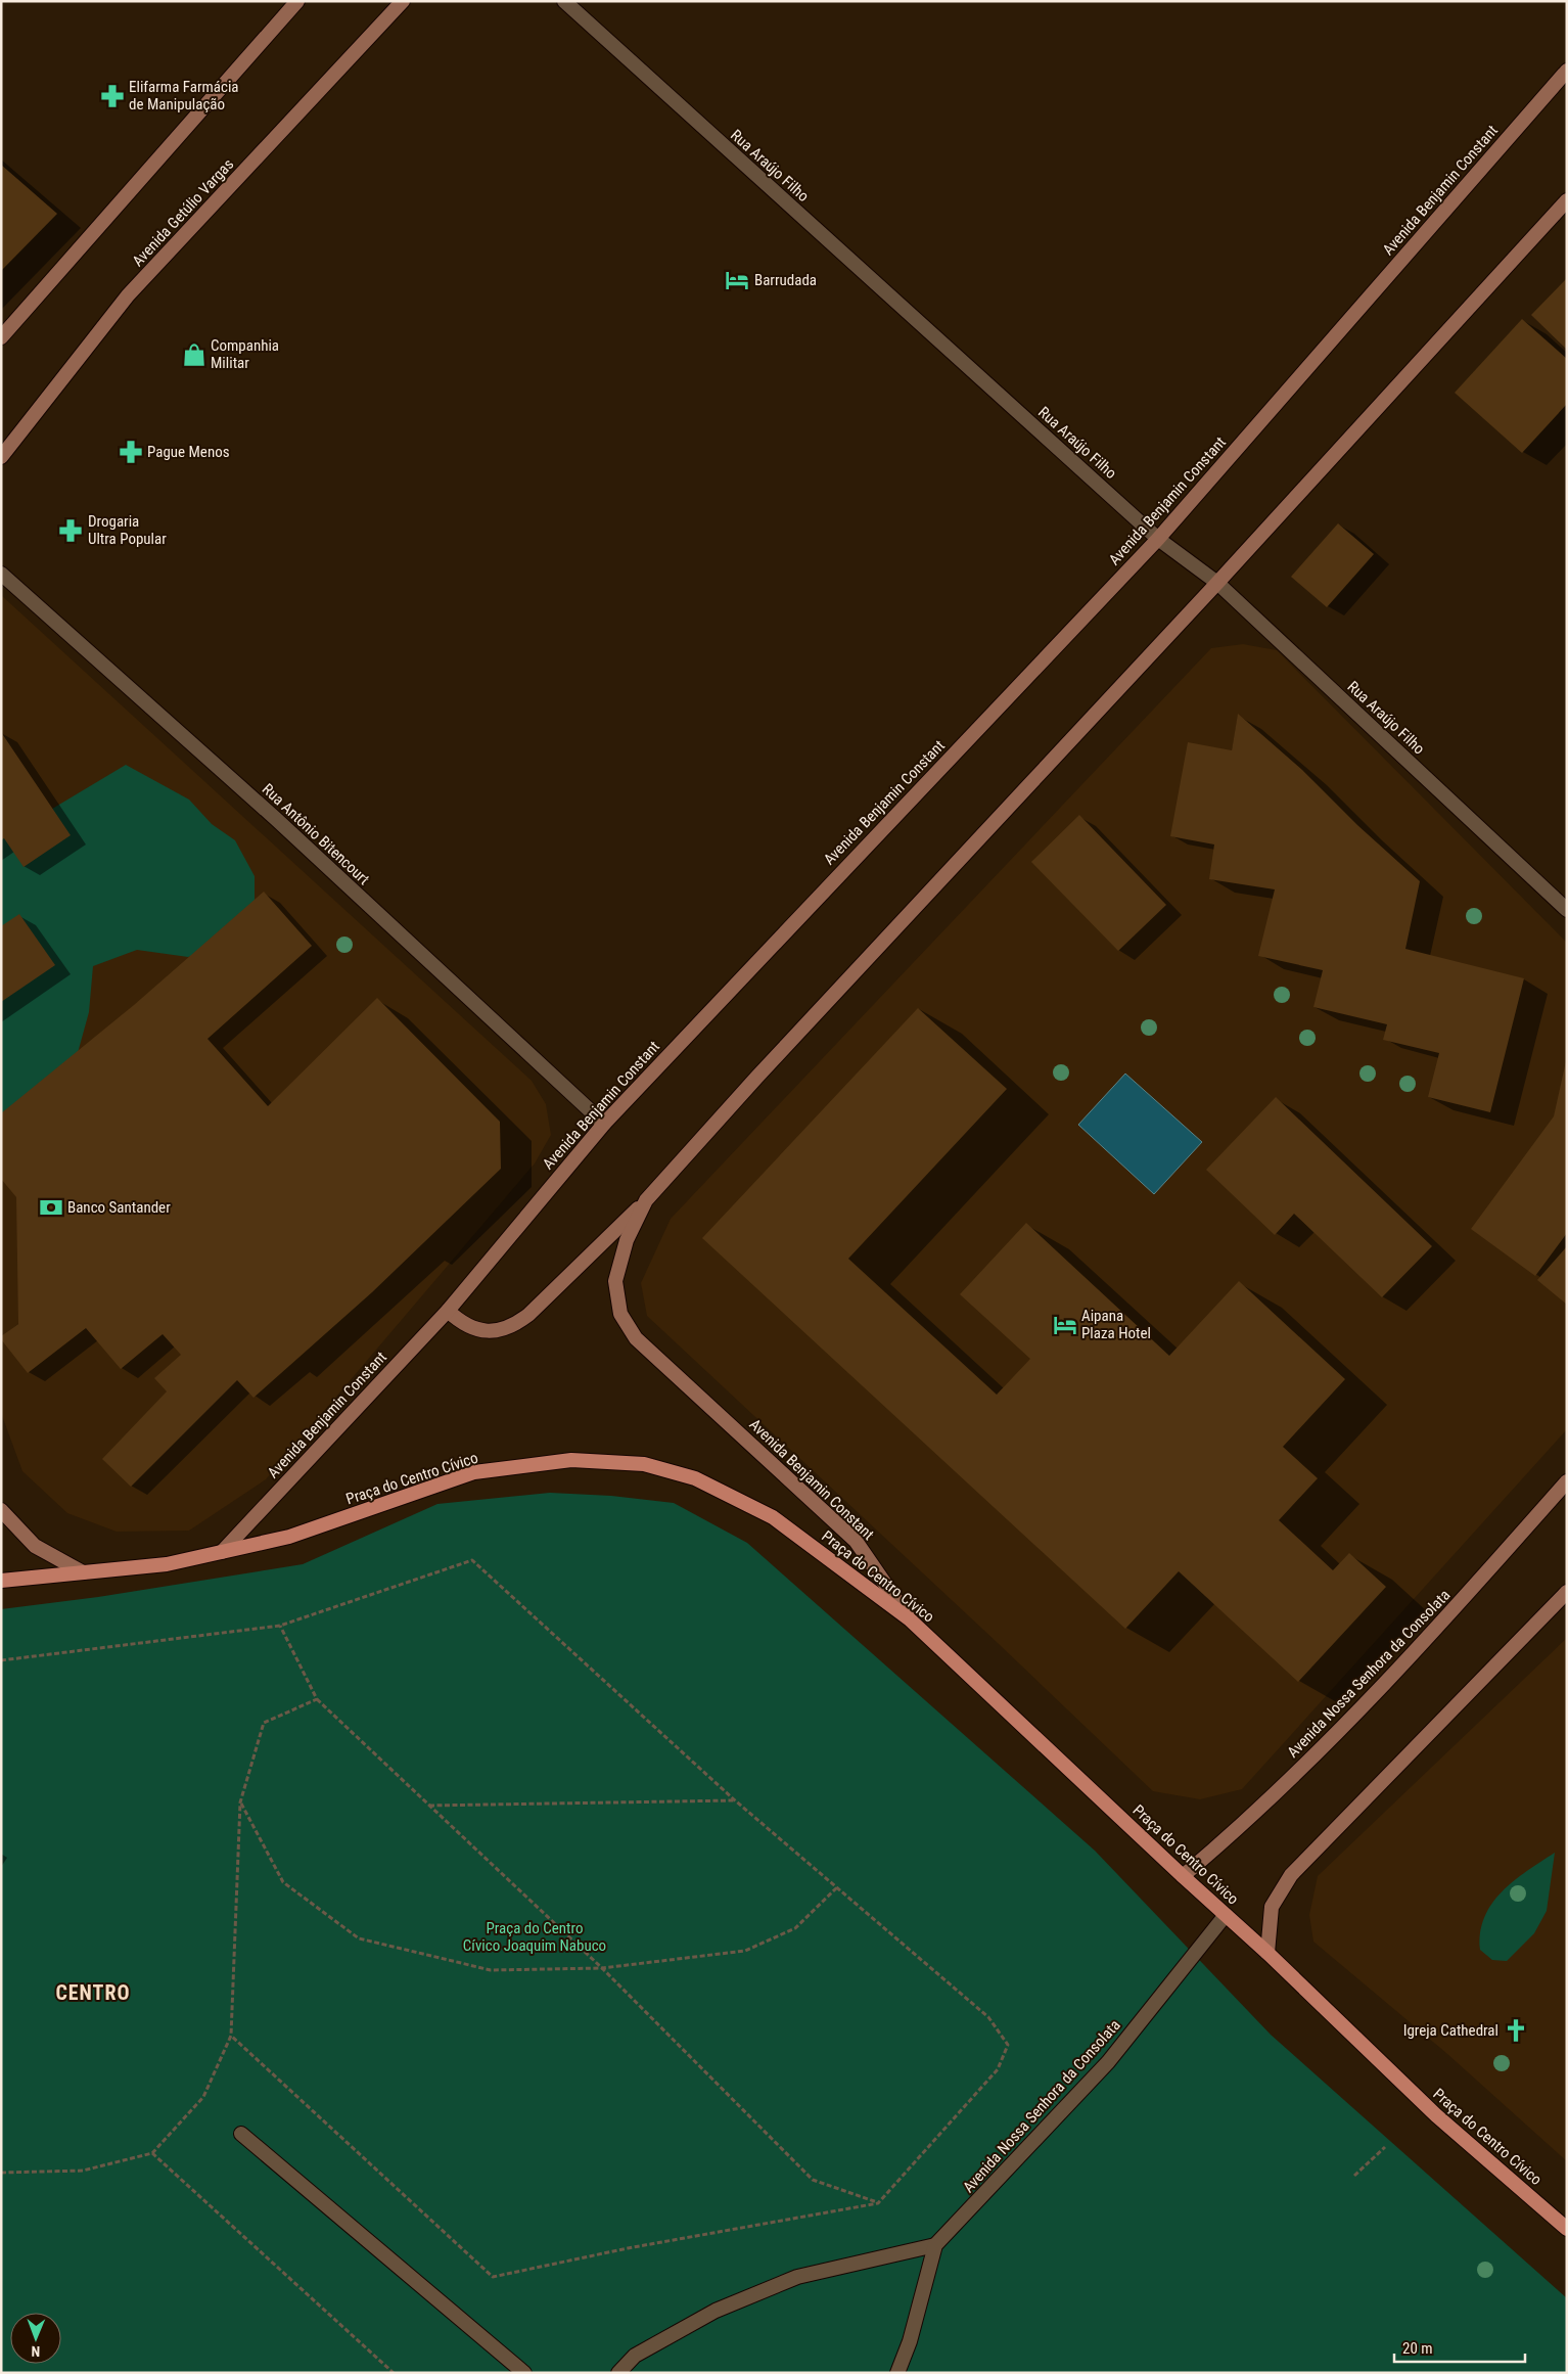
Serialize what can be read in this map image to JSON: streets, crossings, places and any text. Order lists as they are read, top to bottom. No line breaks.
{"streets":{"main road":["Avenida Benjamin Constant","Avenida Getúlio Vargas","Praça do Centro Cívico","Avenida Nossa Senhora da Consolata"],"street":["Rua Araújo Filho","Rua Antônio Bitencourt"]},"crossings":[["Rua Araújo Filho","Avenida Benjamin Constant"],["Avenida Benjamin Constant","Rua Antônio Bitencourt"],["Avenida Benjamin Constant","Praça do Centro Cívico"],["Praça do Centro Cívico","Avenida Nossa Senhora da Consolata"]],"districts":["CENTRO"],"parks":["Praça do Centro Cívico Joaquim Nabuco"],"places":{"pharmacy":["Elifarma Farmácia de Manipulação","Pague Menos","Drogaria Ultra Popular"],"hotel":["Barrudada","Aipana Plaza Hotel"],"shop":["Companhia Militar"],"bank":["Banco Santander"],"church":["Igreja Cathedral"]},"scale_bar":"20 m","north":"bottom"}
